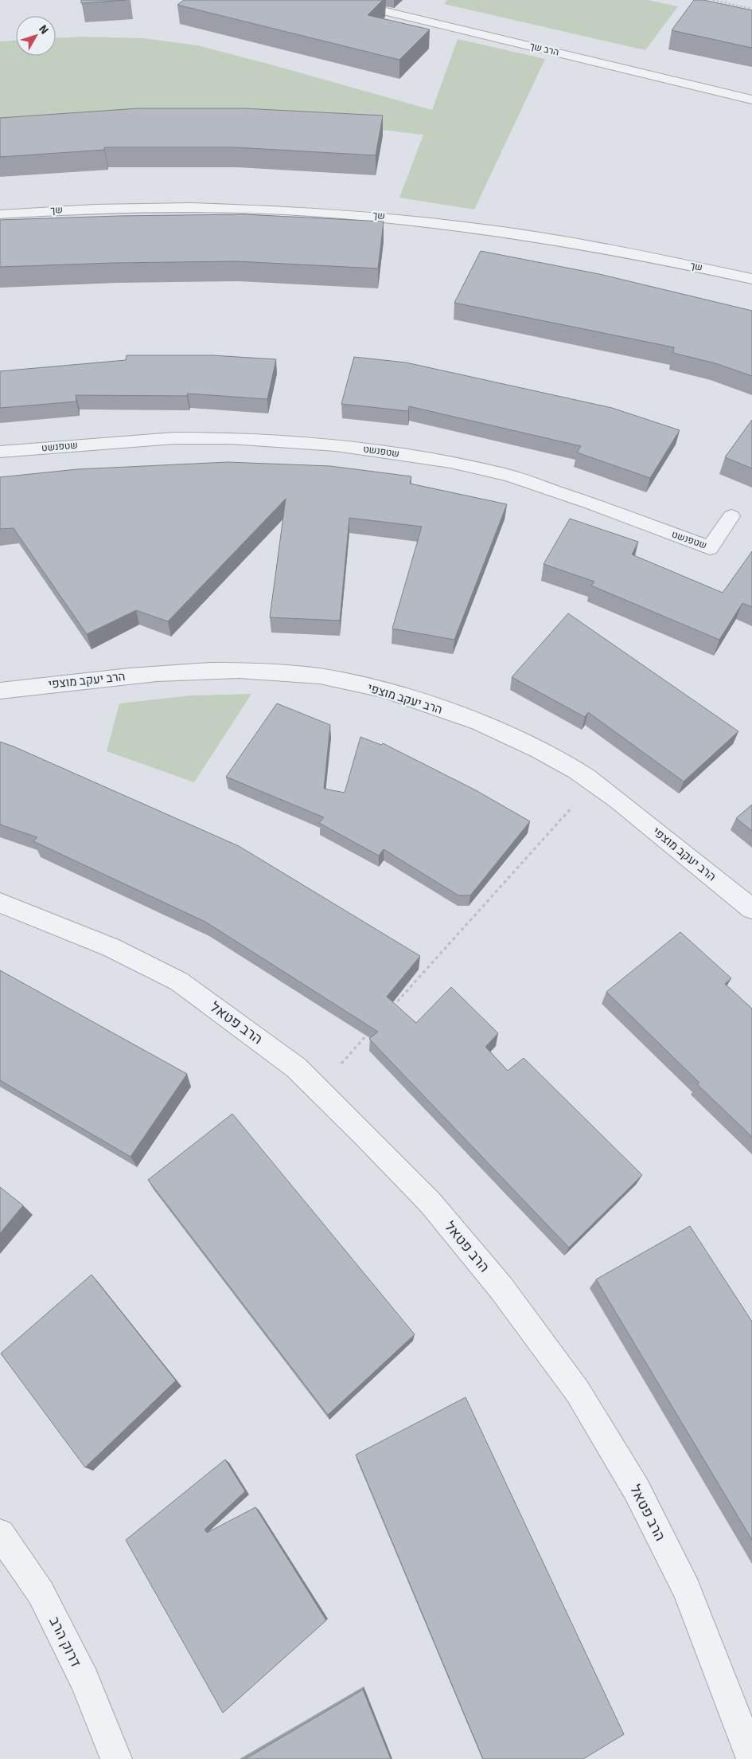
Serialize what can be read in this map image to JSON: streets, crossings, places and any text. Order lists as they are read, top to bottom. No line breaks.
{"streets":{"street":["הרב שך","שך","שטפנשט","הרב יעקב מוצפי","הרב פטאל","דרוק הרב"]},"north":"top right"}
